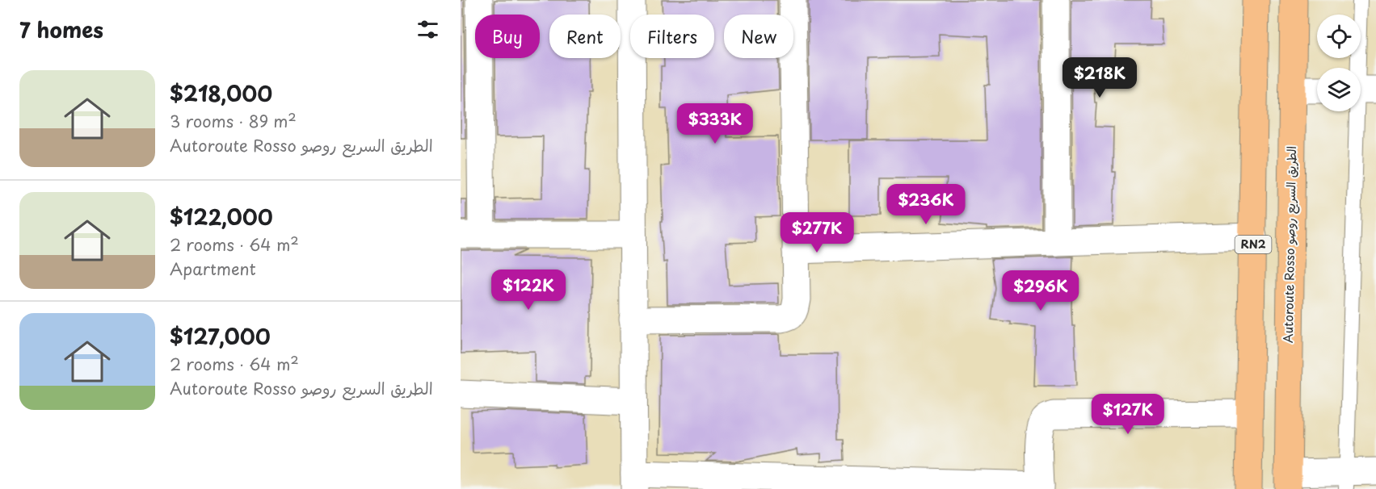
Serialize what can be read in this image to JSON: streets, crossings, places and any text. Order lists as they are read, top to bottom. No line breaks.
{"streets":{"highway":["RN2","Autoroute Rosso الطريق السريع روصو"]},"page":{"heading":"7 homes","chip":["Buy","Rent","Filters","New"],"price":["$218K","$333K","$236K","$277K","$122K","$296K","$127K"],"list":[{"name":"$218,000","note":"3 rooms · 89 m² · Autoroute Rosso الطريق السريع روصو"},{"name":"$122,000","note":"2 rooms · 64 m² · Apartment"},{"name":"$127,000","note":"2 rooms · 64 m² · Autoroute Rosso الطريق السريع روصو"}]}}
